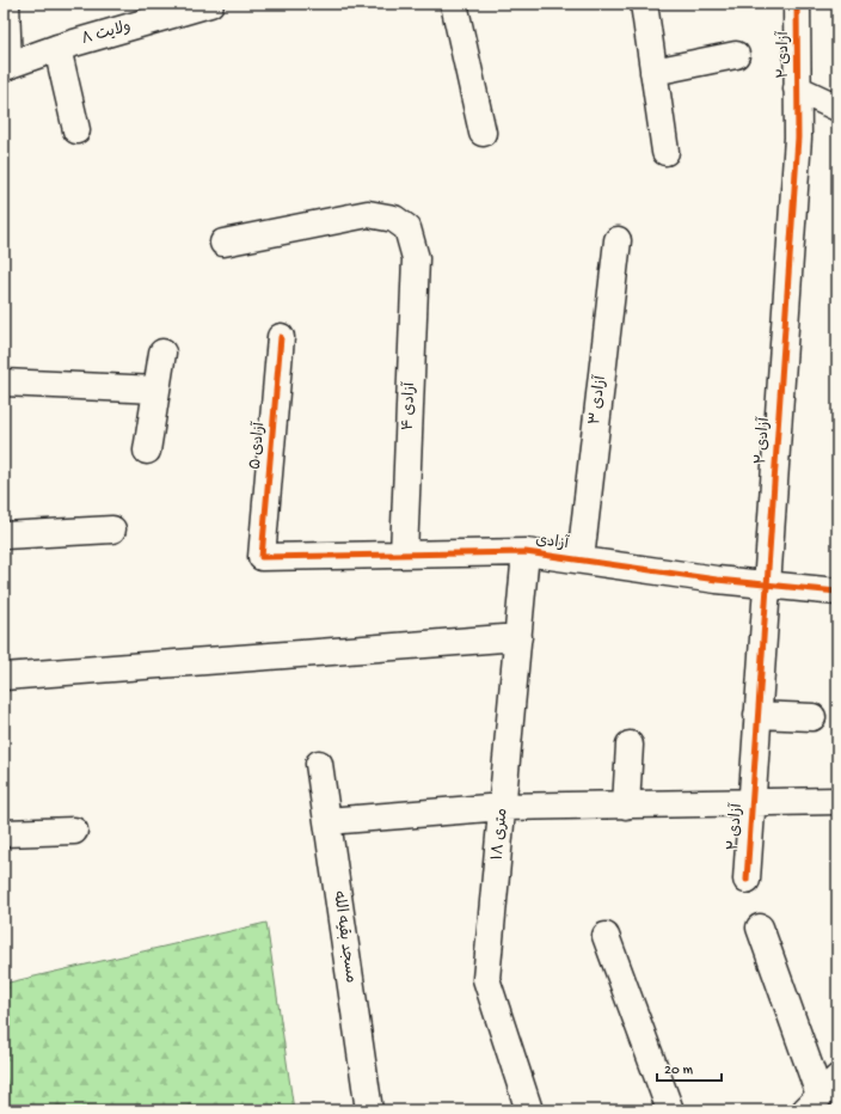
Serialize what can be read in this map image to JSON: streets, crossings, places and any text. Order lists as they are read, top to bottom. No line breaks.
{"streets":{"street":["ولایت ۸","آزادی ۲","آزادی ۳","آزادی ۴","آزادی ۵","آزادی","۱۸ متری","مسجد بقیه الله"]},"crossings":[["آزادی ۲","آزادی"],["آزادی ۳","آزادی"],["آزادی ۴","آزادی"],["آزادی ۵","آزادی"],["آزادی","۱۸ متری"]],"scale_bar":"20 m"}
